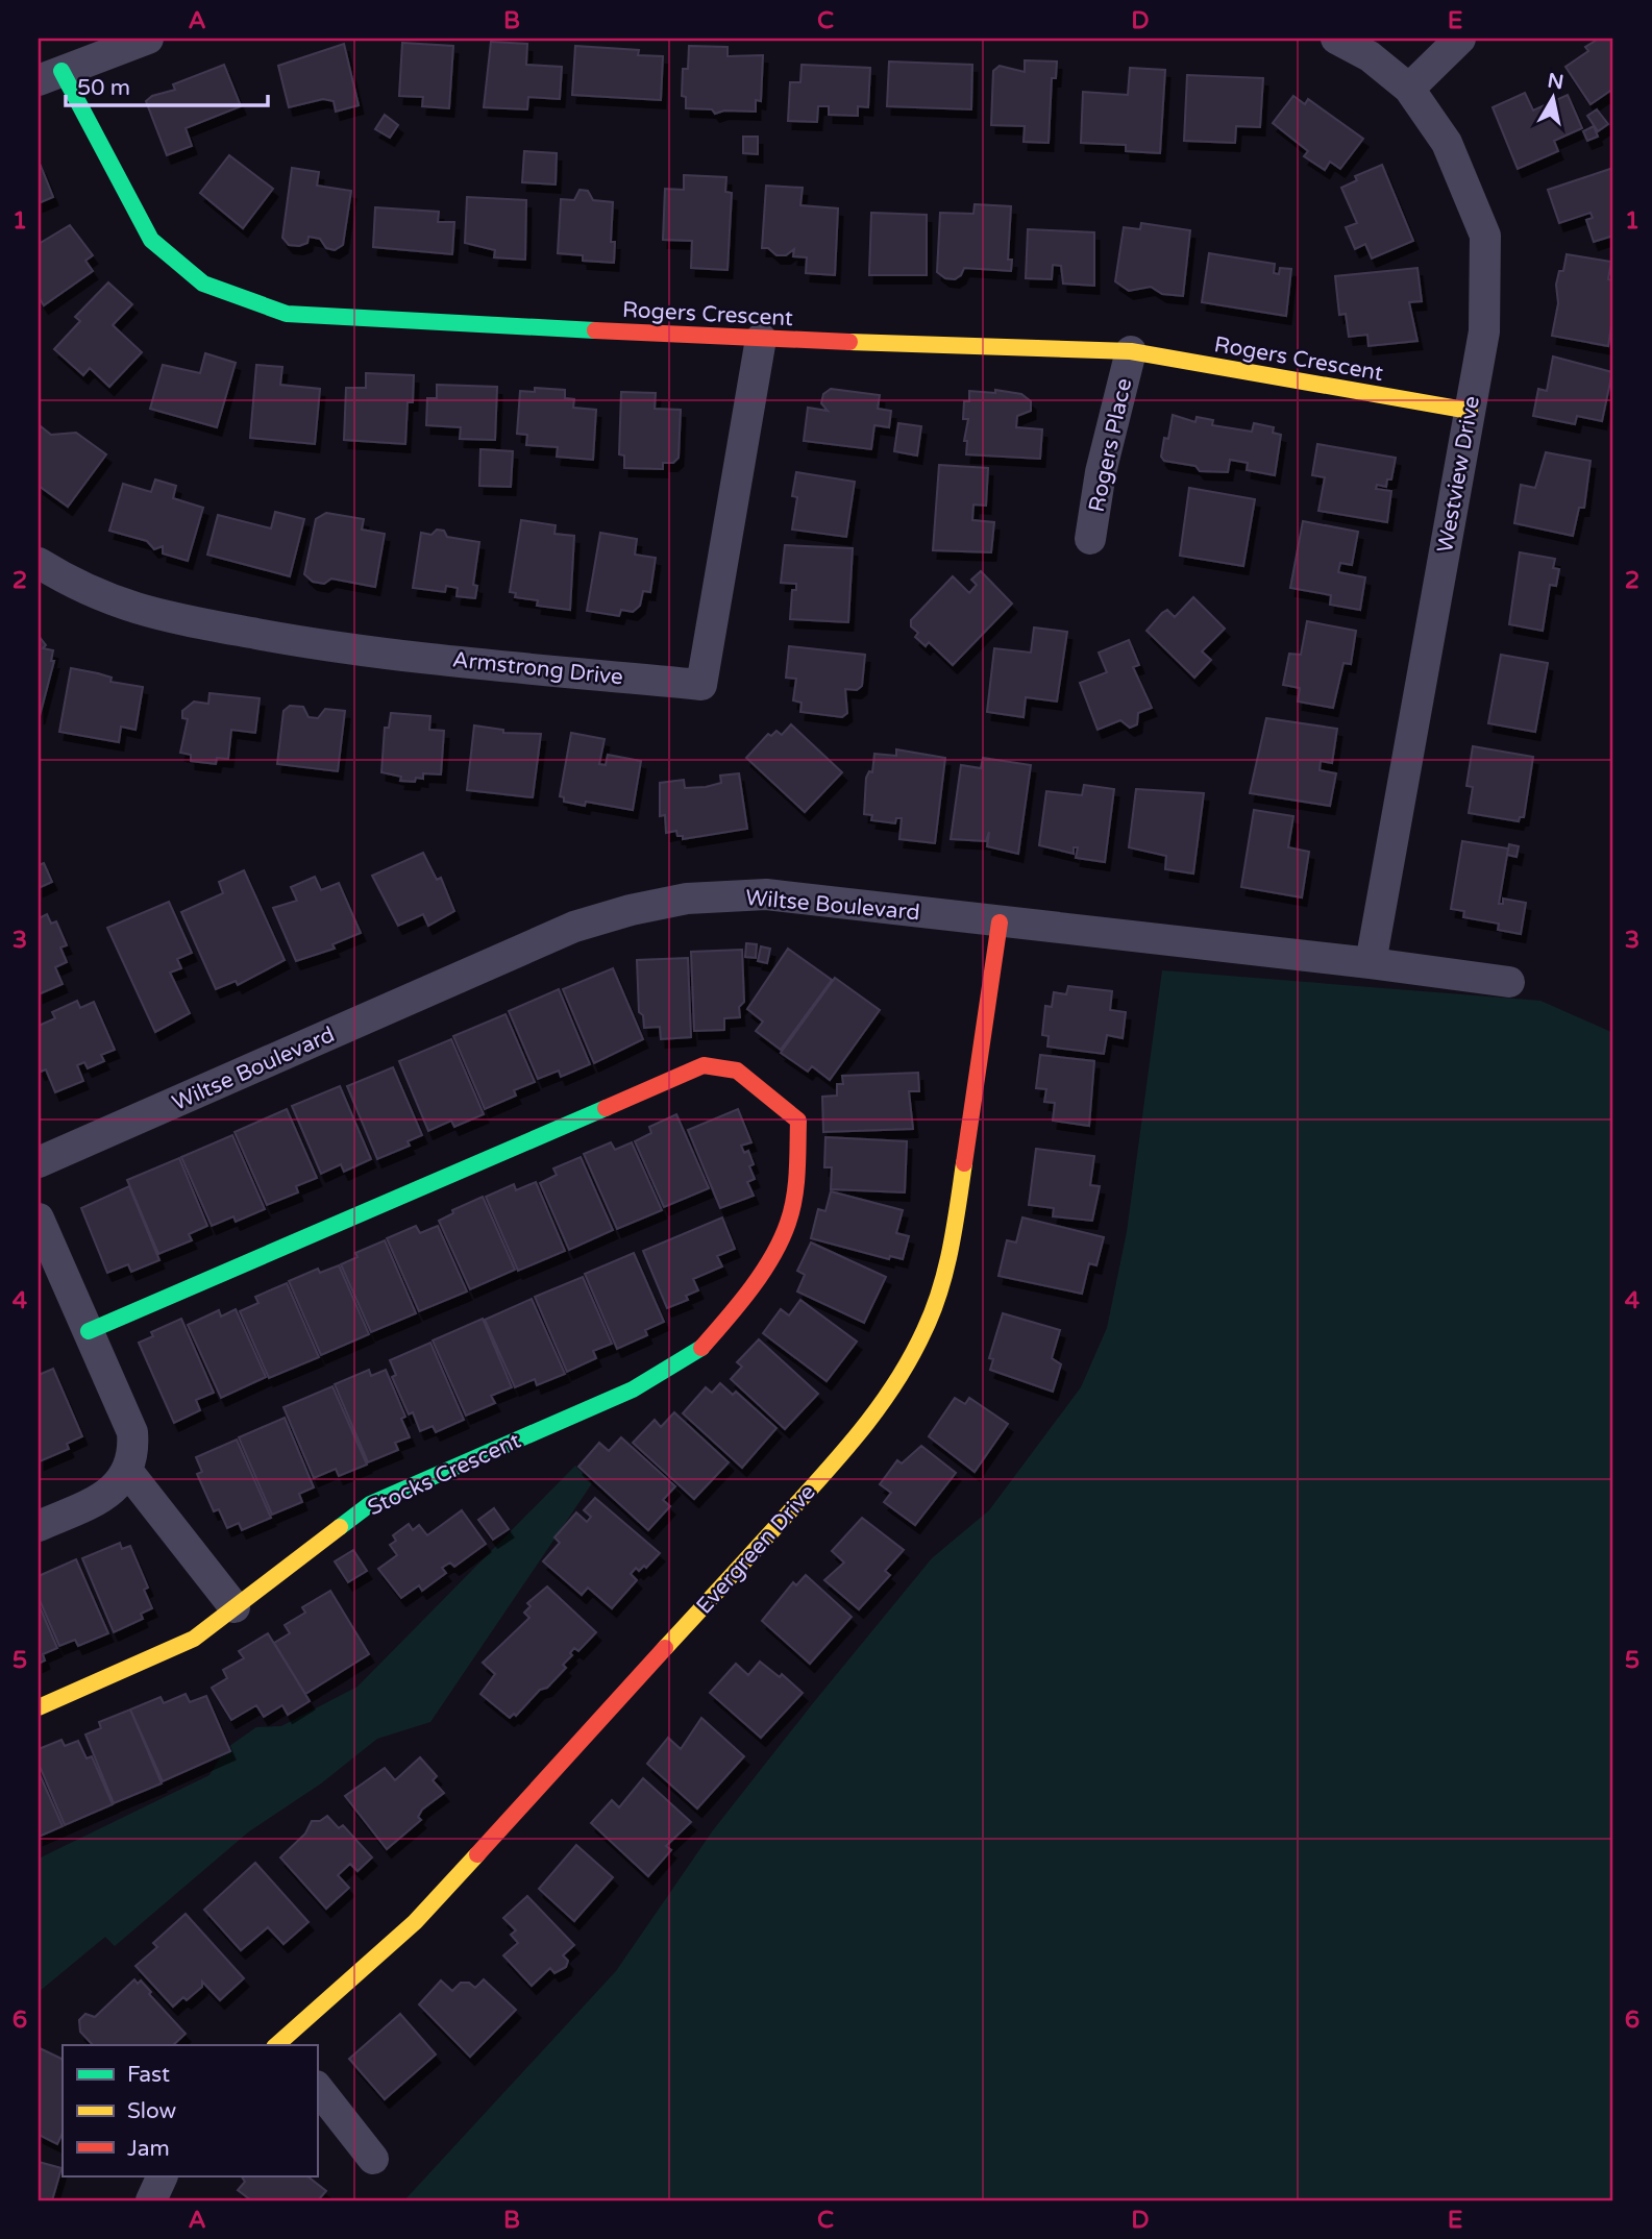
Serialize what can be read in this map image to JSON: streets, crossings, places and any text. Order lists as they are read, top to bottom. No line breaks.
{"streets":{"street":["Rogers Crescent","Rogers Place","Westview Drive","Armstrong Drive","Wiltse Boulevard","Stocks Crescent","Evergreen Drive"]},"crossings":[["Rogers Crescent","Rogers Place"],["Rogers Crescent","Westview Drive"],["Rogers Crescent","Armstrong Drive"],["Westview Drive","Wiltse Boulevard"],["Wiltse Boulevard","Evergreen Drive"]],"legend":["Fast","Slow","Jam"],"scale_bar":"50 m","north":"top","grid":{"columns":["A","B","C","D","E"],"rows":["1","2","3","4","5","6"]}}
